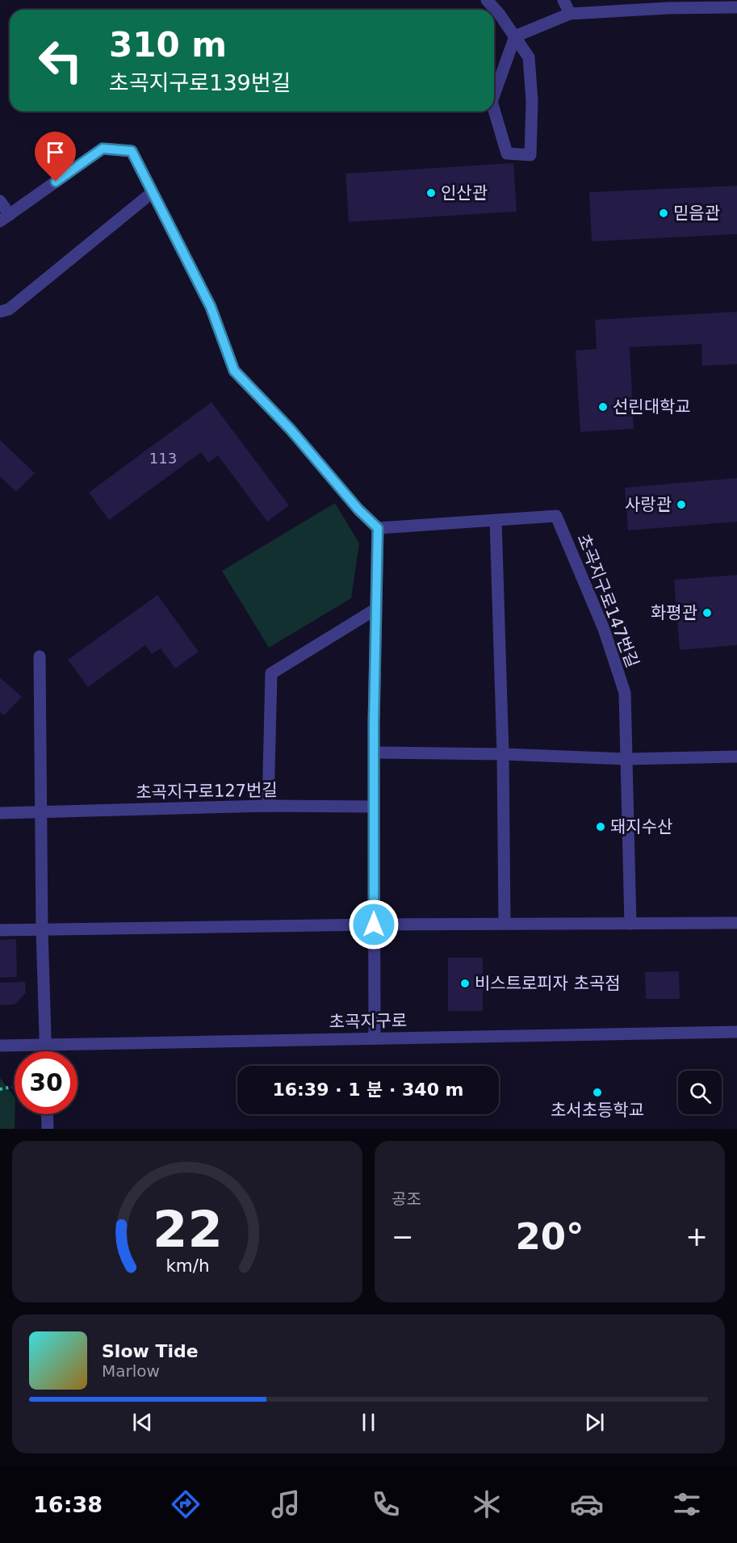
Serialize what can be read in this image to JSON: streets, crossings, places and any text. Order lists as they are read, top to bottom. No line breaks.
{"streets":{"street":["초곡지구로147번길","초곡지구로127번길","초곡지구로"]},"places":["인산관","믿음관","선린대학교","사랑관","화평관","돼지수산","비스트로피자 초곡점","초서초등학교"],"house_numbers":["113"],"page":{"turn":["310 m","초곡지구로139번길"],"limit":"30","trip":"16:39 · 1 분 · 340 m","tile":"공조","heat":["−","20°","+"],"song":["Slow Tide","Marlow"],"tabs":"16:38","gauge":["22","km/h"]}}
